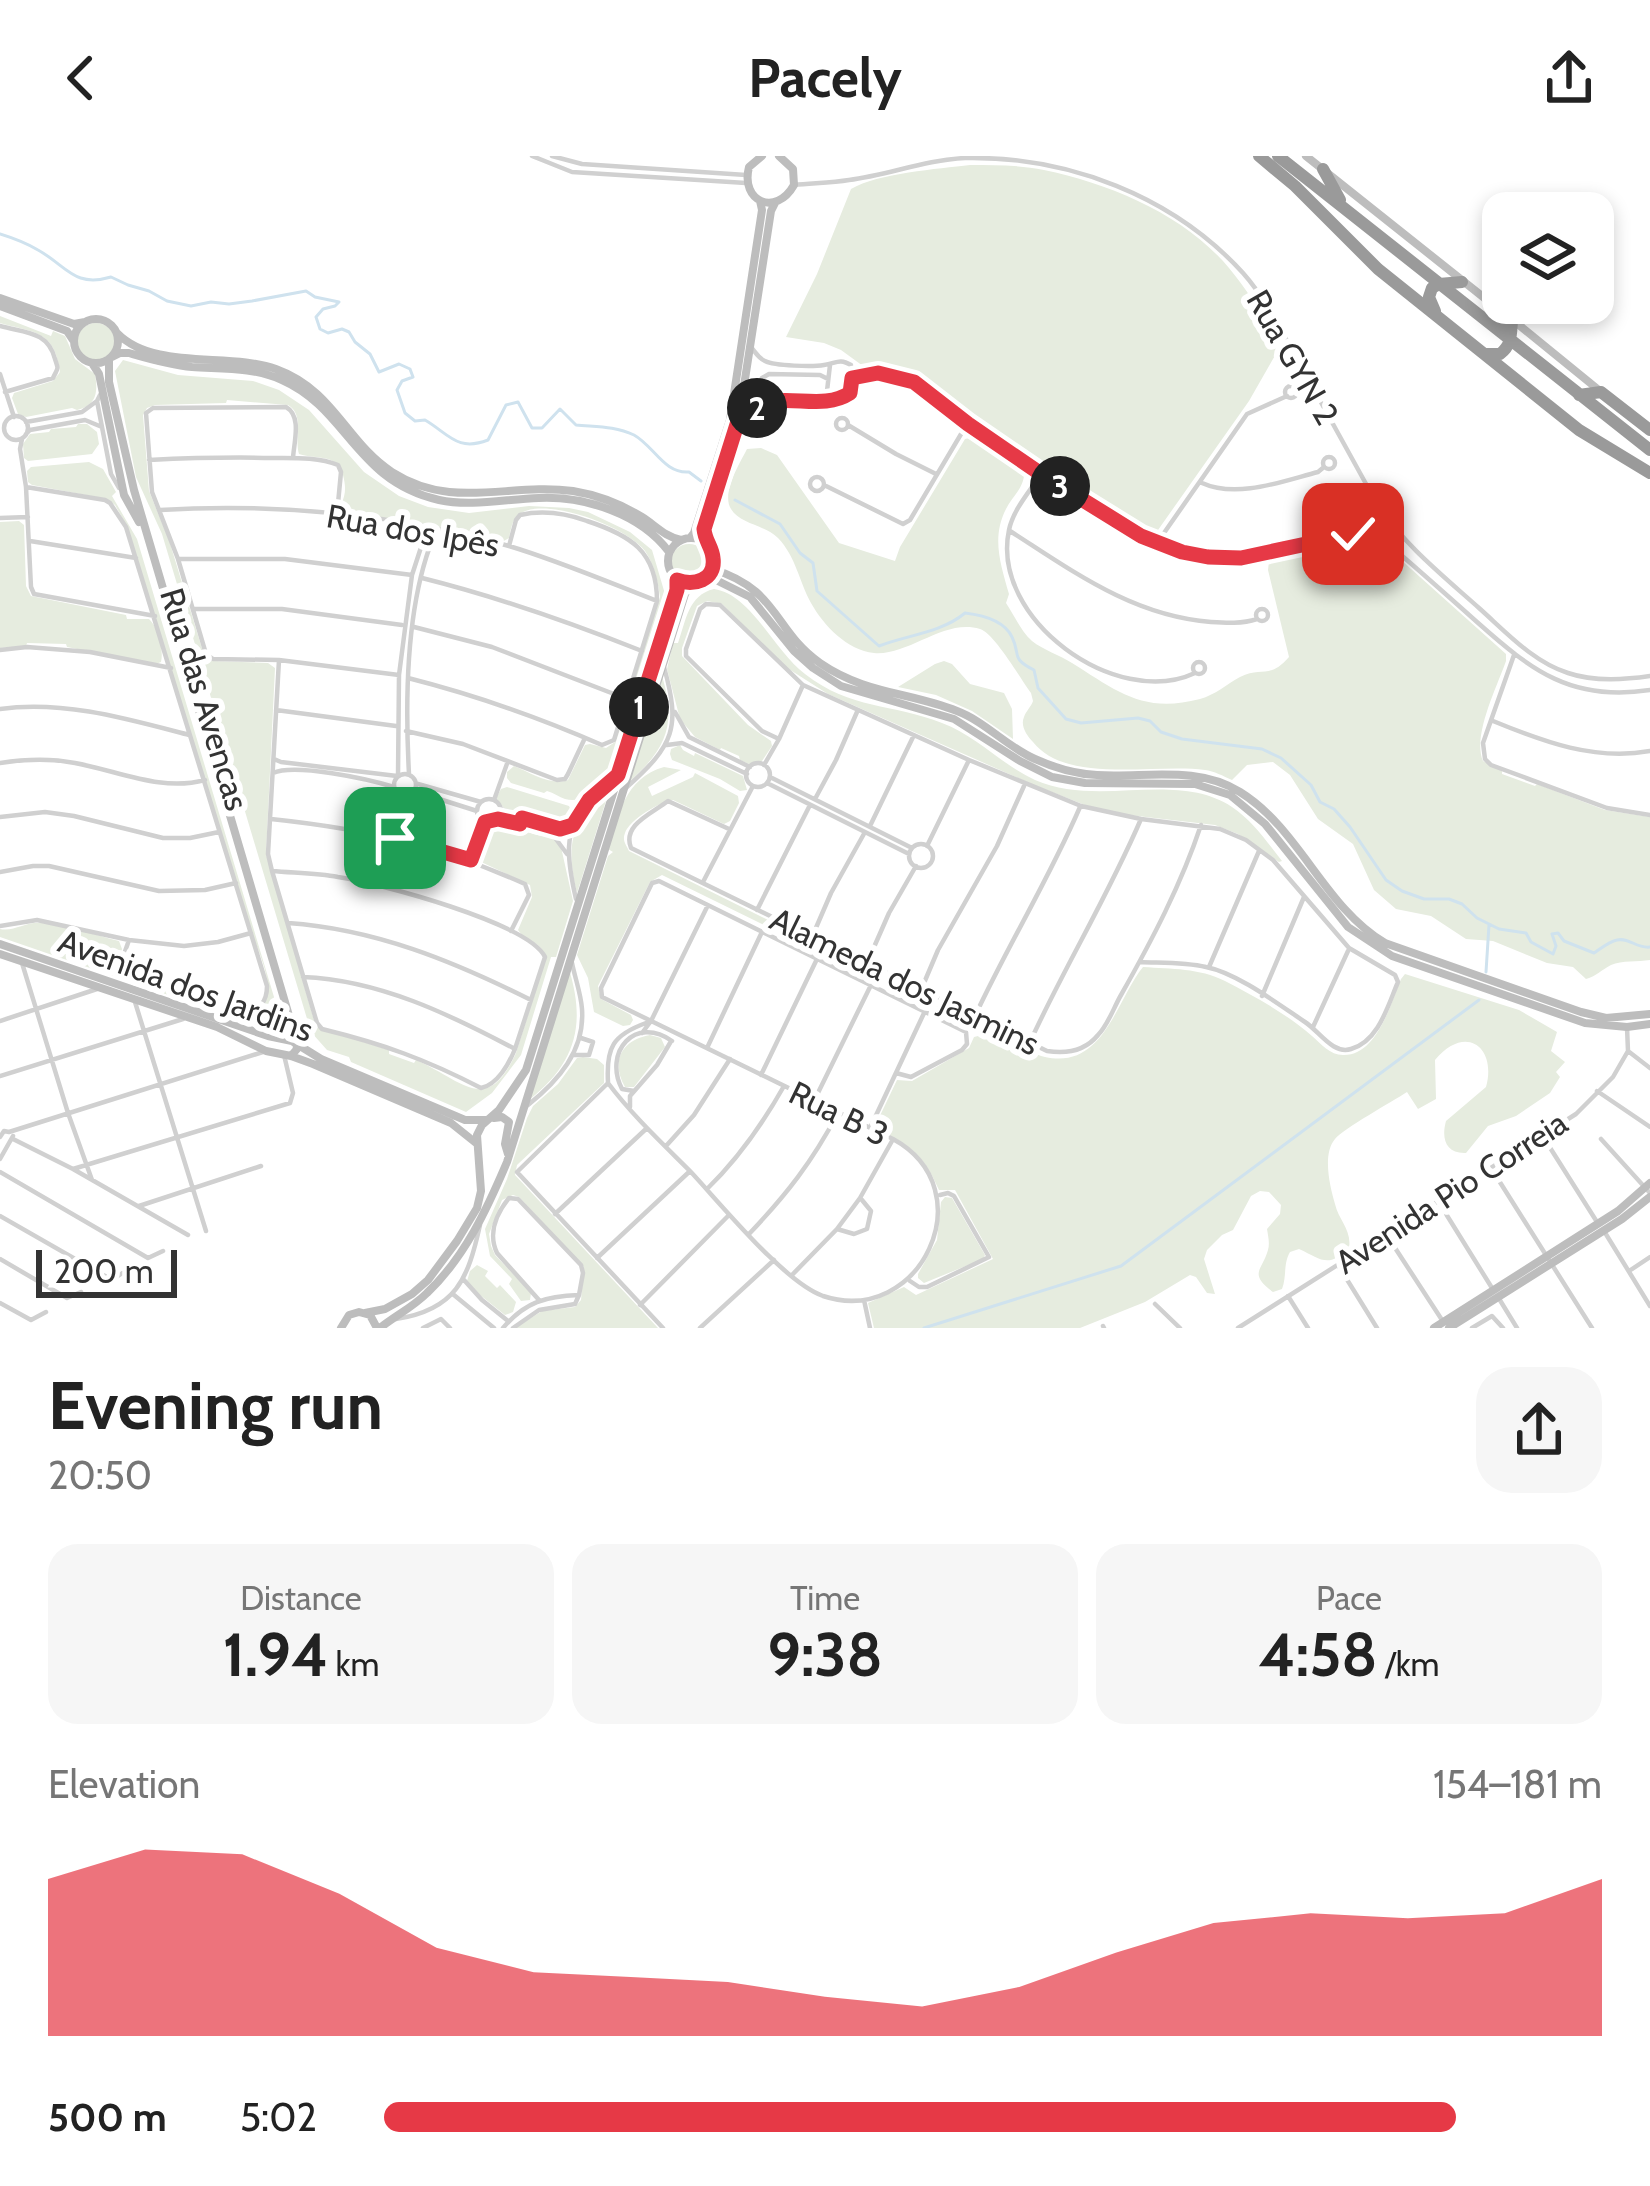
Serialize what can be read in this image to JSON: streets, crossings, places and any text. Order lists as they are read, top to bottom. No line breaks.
{"streets":{"street":["Rua GYN 2","Rua dos Ipês","Rua das Avencas","Alameda dos Jasmins","Avenida dos Jardins","Rua B 3","Avenida Pio Correia"]},"crossings":[["Rua das Avencas","Avenida dos Jardins"]],"scale_bar":"200 m","page":{"header":"Pacely","pins":["2","3","1"],"scale":"200 m","heading":["Evening run","20:50"],"stats":[["Distance","1.94 km"],["Time","9:38"],["Pace","4:58 /km"]],"chart":["Elevation","154–181 m"],"list":[{"name":"500 m","note":"5:02"}]}}
